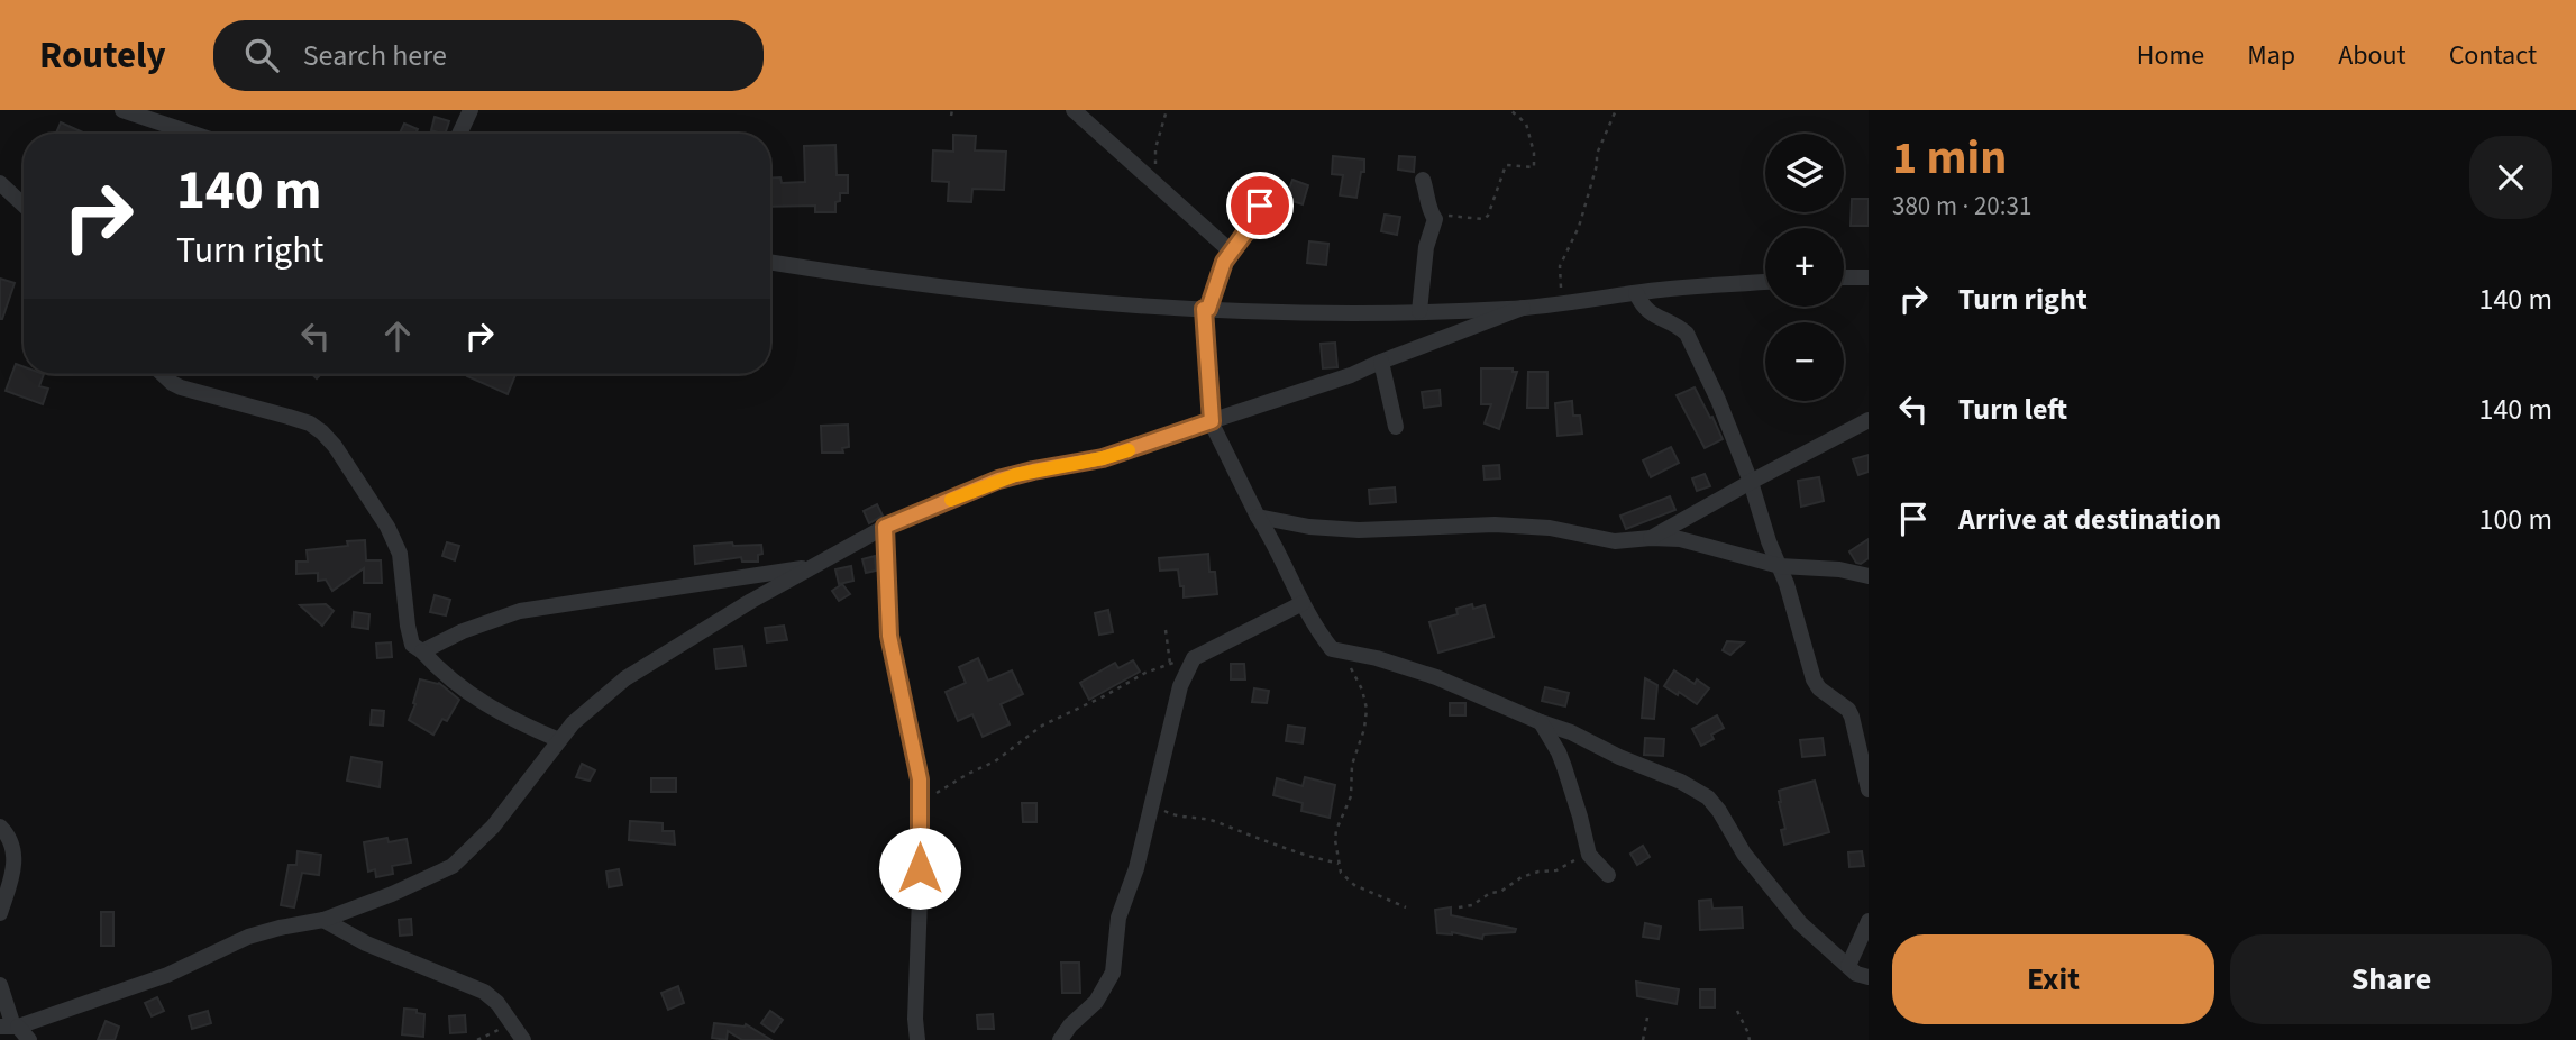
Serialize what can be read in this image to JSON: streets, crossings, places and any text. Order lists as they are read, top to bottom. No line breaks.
{"page":{"header":"Routely","search":"Search here","nav":["Home","Map","About","Contact"],"heading":["1 min","380 m · 20:31"],"map_buttons":["+","−"],"turn":["140 m","Turn right"],"list":[{"name":"Turn right","value":"140 m"},{"name":"Turn left","value":"140 m"},{"name":"Arrive at destination","value":"100 m"}],"buttons":["Exit","Share"]}}
